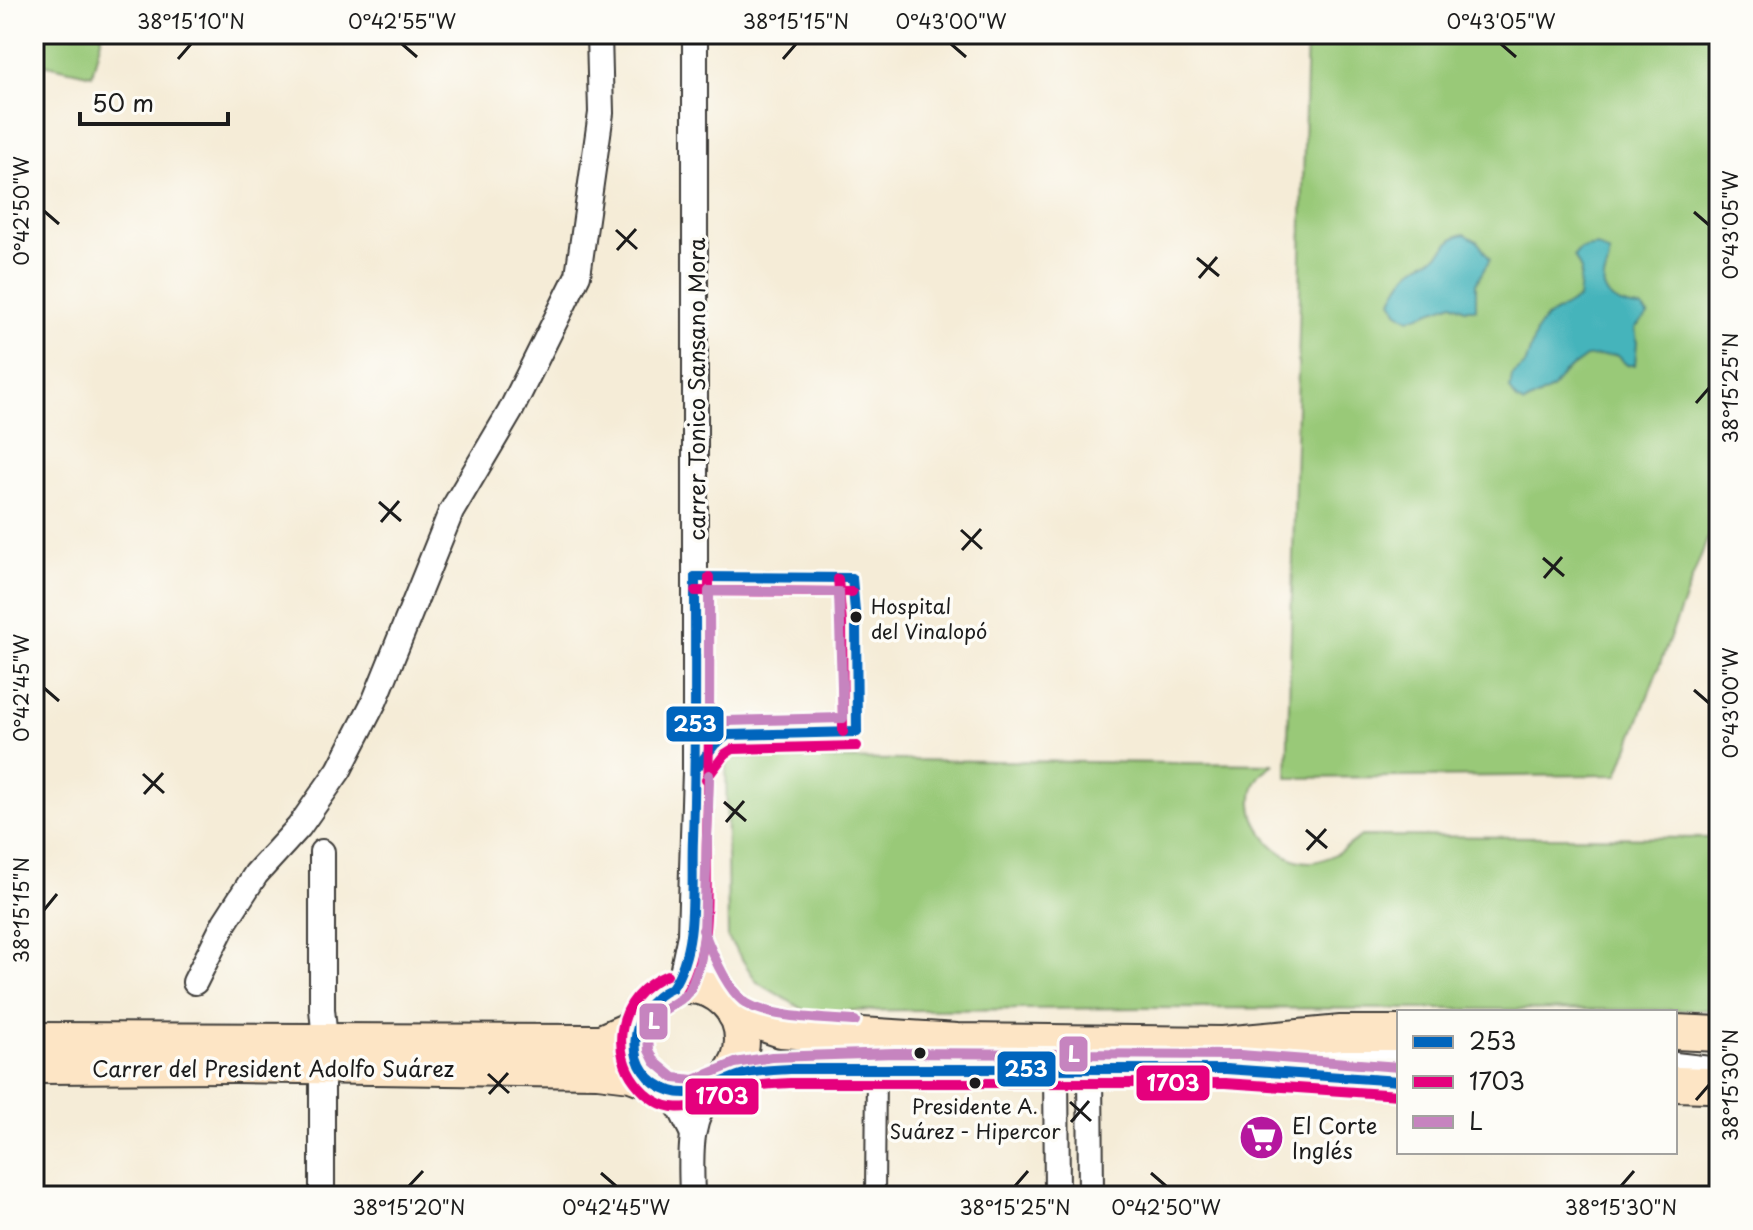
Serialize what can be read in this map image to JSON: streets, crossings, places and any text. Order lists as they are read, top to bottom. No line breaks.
{"streets":{"main road":["Carrer del President Adolfo Suárez"],"street":["carrer Tonico Sansano Mora"]},"crossings":[["carrer Tonico Sansano Mora","Carrer del President Adolfo Suárez"]],"places":{"other":["Hospital del Vinalopó","Presidente A. Suárez - Hipercor"],"supermarket":["El Corte Inglés"]},"lines":["transit line 253","transit line 1703","transit line L"],"legend":["253","1703","L"],"scale_bar":"50 m","coordinates":["38°15'10\"N","0°42'55\"W","38°15'15\"N","0°43'00\"W","0°43'05\"W","0°42'50\"W","38°15'25\"N","0°42'45\"W","38°15'30\"N","38°15'20\"N"]}
